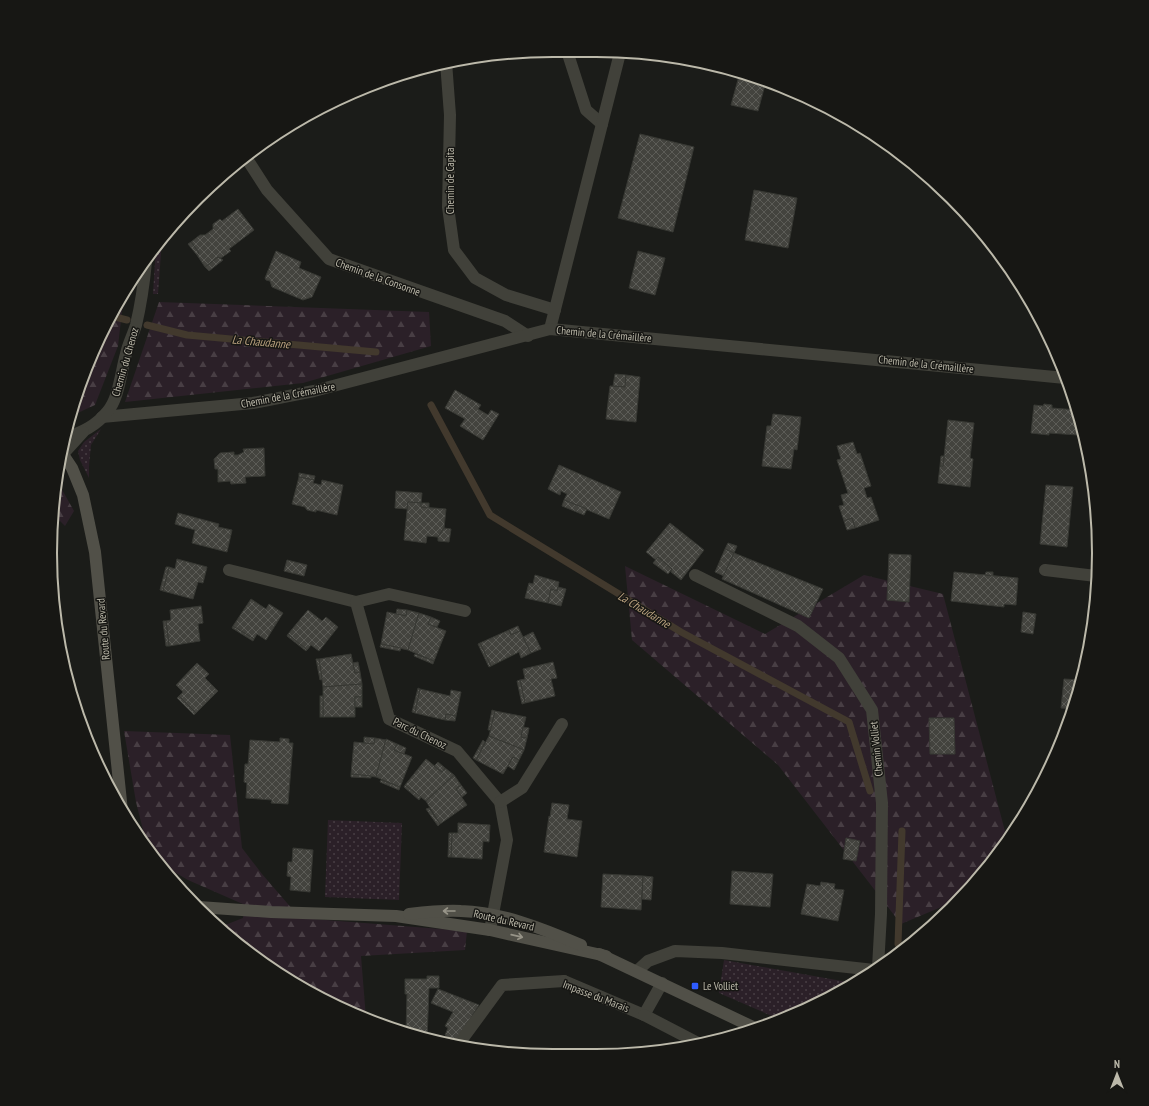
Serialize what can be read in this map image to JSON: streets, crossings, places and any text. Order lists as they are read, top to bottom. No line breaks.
{"streets":{"main road":["Route du Revard"],"street":["Chemin de Capita","Chemin de la Consonne","Chemin de la Crémaillère","Chemin du Chenoz","Parc du Chenoz","Chemin Volliet","Impasse du Marais"]},"crossings":[["Chemin de la Consonne","Chemin de la Crémaillère"],["Chemin de la Crémaillère","Chemin du Chenoz"],["Route du Revard","Impasse du Marais"]],"water":["La Chaudanne"],"places":{"transit":["Le Volliet"]},"north":"top"}
